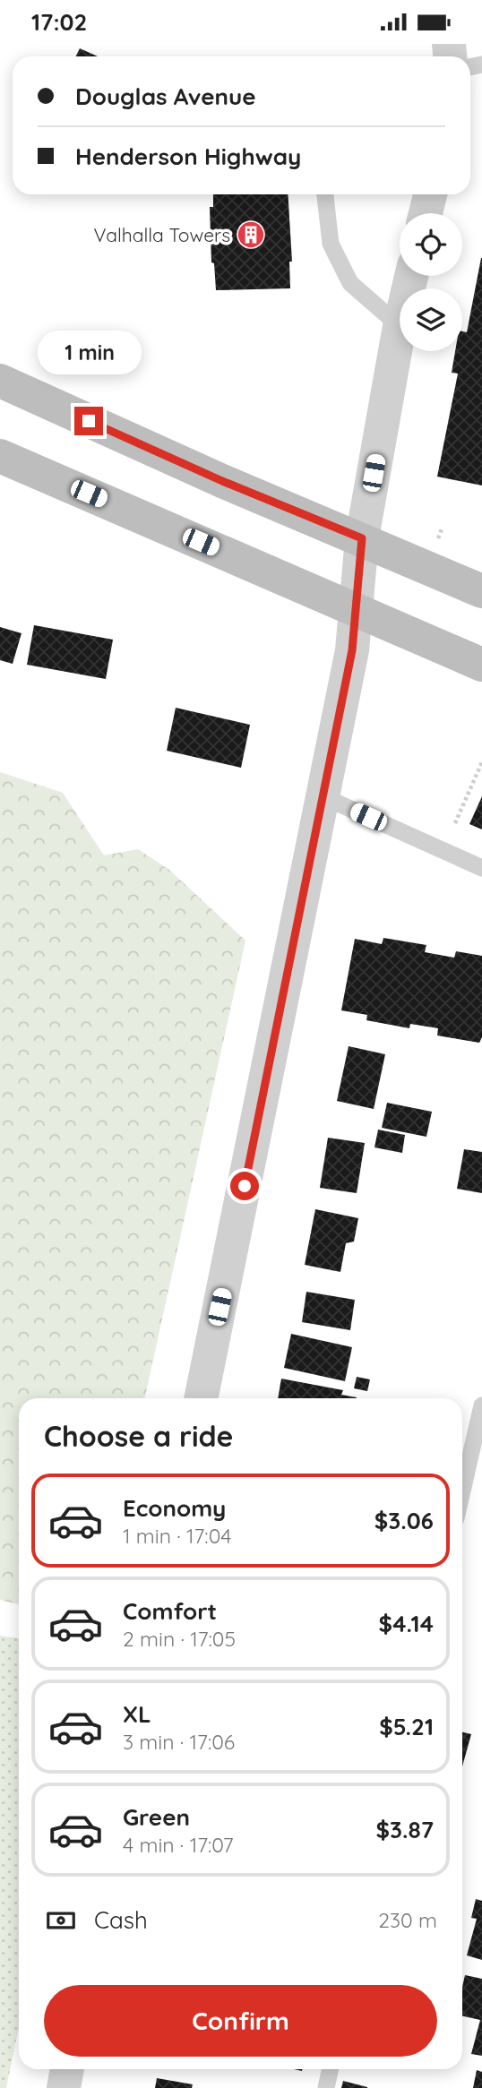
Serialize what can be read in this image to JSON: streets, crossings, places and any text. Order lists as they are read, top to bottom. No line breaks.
{"places":{"building":["Valhalla Towers"]},"page":{"status":"17:02","banner":["Douglas Avenue","Henderson Highway"],"bubble":"1 min","heading":"Choose a ride","list":[{"name":"Economy","note":"1 min · 17:04","value":"$3.06"},{"name":"Comfort","note":"2 min · 17:05","value":"$4.14"},{"name":"XL","note":"3 min · 17:06","value":"$5.21"},{"name":"Green","note":"4 min · 17:07","value":"$3.87"}],"pay":["Cash","230 m"],"buttons":"Confirm"}}
